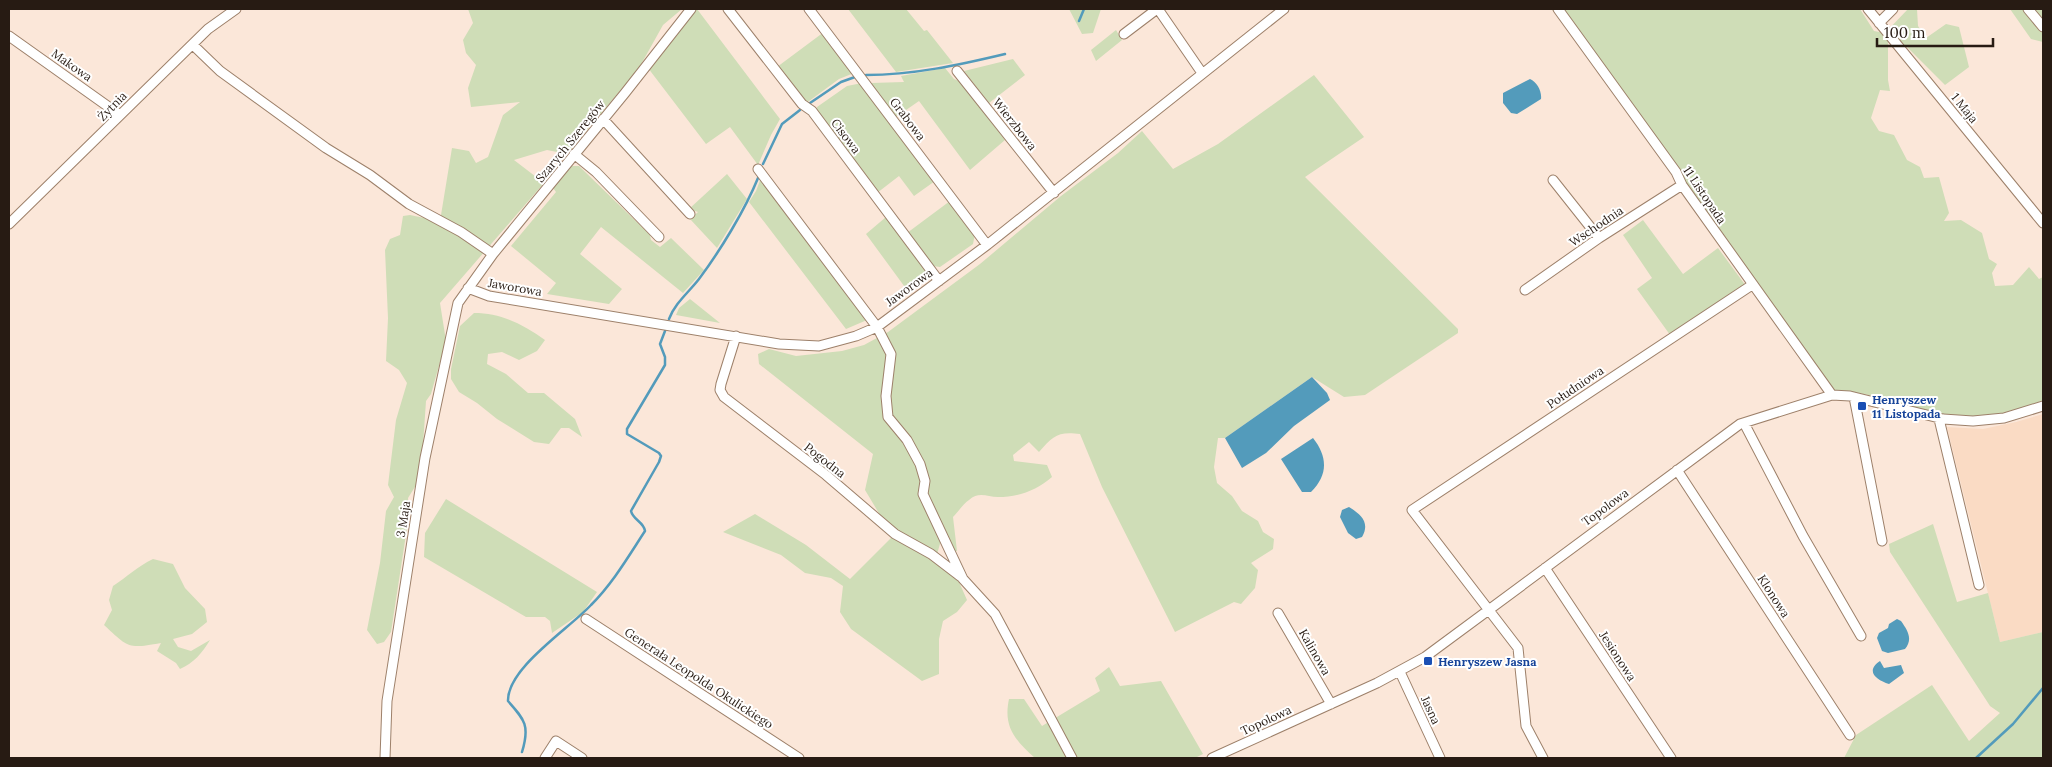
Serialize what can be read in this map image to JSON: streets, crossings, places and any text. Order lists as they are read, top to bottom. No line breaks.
{"streets":{"street":["Makowa","Żytnia","1 Maja","Grabowa","Wierzbowa","Cisowa","Szarych Szeregów","11 Listopada","Wschodnia","Jaworowa","Południowa","Pogodna","Topolowa","3 Maja","Klonowa","Kalinowa","Jesionowa","Generała Leopolda Okulickiego","Jasna"]},"crossings":[["Makowa","Żytnia"],["Grabowa","Jaworowa"],["Wierzbowa","Jaworowa"],["Cisowa","Jaworowa"],["Szarych Szeregów","Jaworowa"],["Szarych Szeregów","3 Maja"],["11 Listopada","Wschodnia"],["11 Listopada","Południowa"],["11 Listopada","Topolowa"],["Jaworowa","Pogodna"],["Jaworowa","3 Maja"],["Południowa","Topolowa"],["Topolowa","Klonowa"],["Topolowa","Kalinowa"],["Topolowa","Jesionowa"],["Topolowa","Jasna"]],"places":{"transit":["Henryszew 11 Listopada","Henryszew Jasna"]},"scale_bar":"100 m"}
